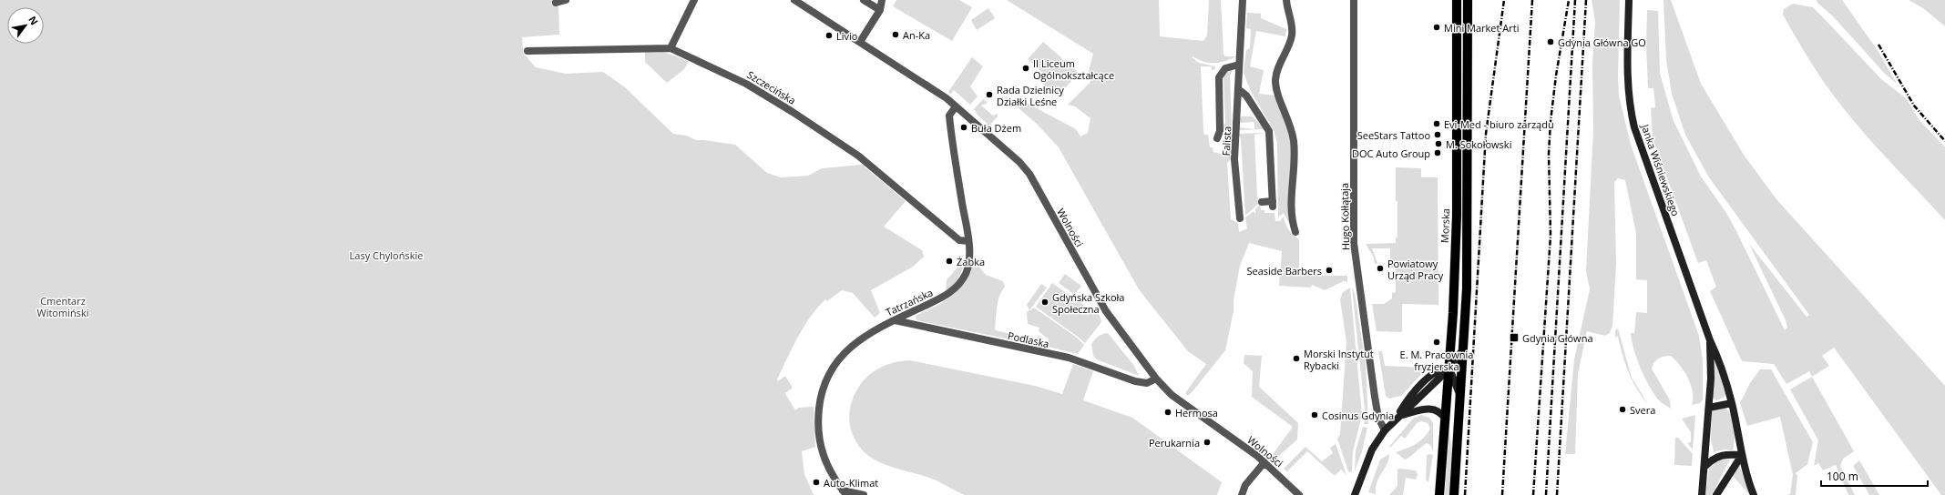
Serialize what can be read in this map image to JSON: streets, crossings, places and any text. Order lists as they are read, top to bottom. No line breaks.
{"streets":{"main road":["Janka Wiśniewskiego","Morska"],"street":["Szczecińska","Falista","Hugo Kołłątaja","Wolności","Tatrzańska","Podlaska"]},"crossings":[["Szczecińska","Tatrzańska"],["Wolności","Tatrzańska"],["Wolności","Podlaska"],["Tatrzańska","Podlaska"]],"parks":["Lasy Chylońskie","Cmentarz Witomiński"],"places":{"other":["Mini Market Arti","An-Ka","Livio","Gdynia Główna GO","II Liceum Ogólnokształcące","Rada Dzielnicy Działki Leśne","Evi-Med - biuro zarządu","Buła Dżem","SeeStars Tattoo","M. Sokołowski","DOC Auto Group","Żabka","Powiatowy Urząd Pracy","Seaside Barbers","Gdyńska Szkoła Społeczna","E. M. Pracownia fryzjerska","Morski Instytut Rybacki","Svera","Hermosa","Cosinus Gdynia","Perukarnia","Auto-Klimat"],"transit":["Gdynia Główna"]},"scale_bar":"100 m","north":"top right"}
